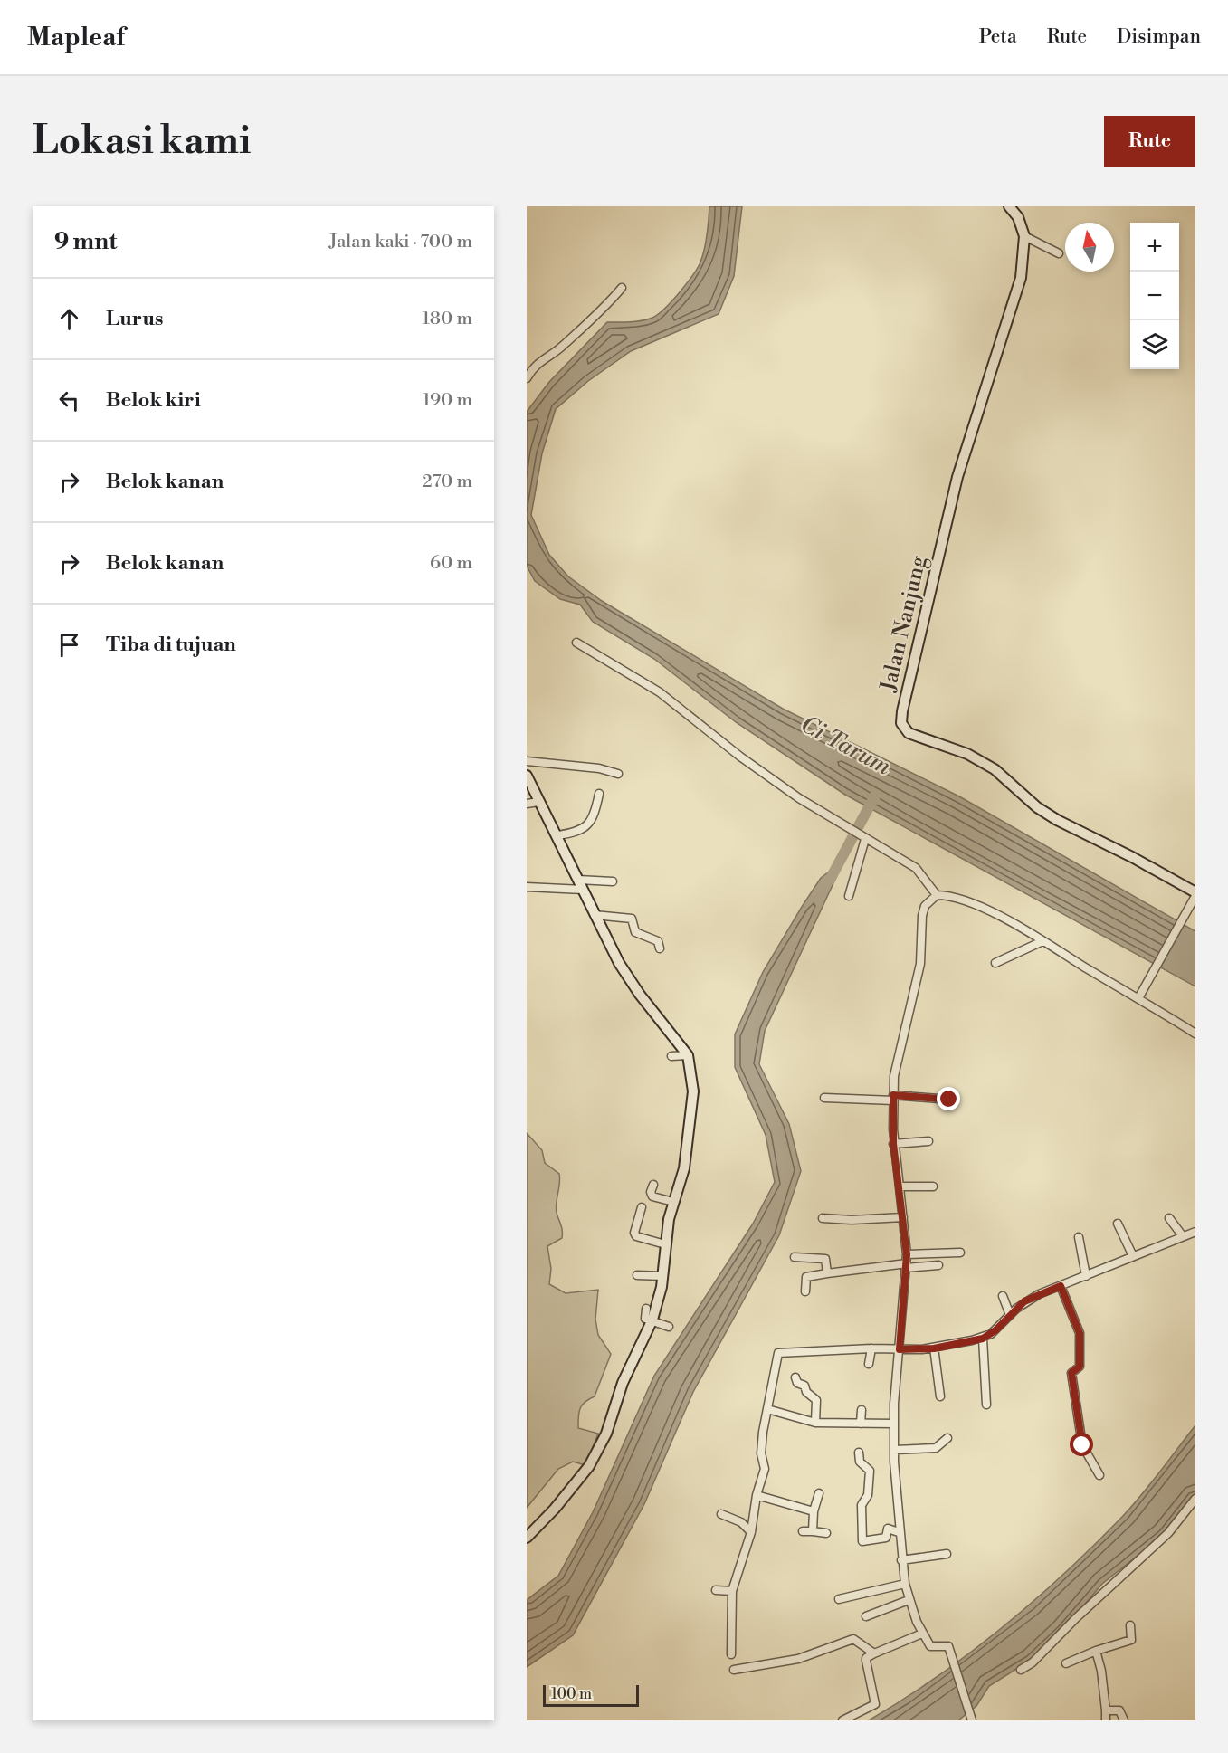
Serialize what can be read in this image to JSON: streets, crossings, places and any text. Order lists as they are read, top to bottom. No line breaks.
{"streets":{"main road":["Jalan Nanjung"]},"water":["Ci Tarum"],"scale_bar":"100 m","north":"top","page":{"header":"Mapleaf","nav":["Peta","Rute","Disimpan"],"buttons":"Rute","title":"Lokasi kami","heading":["9 mnt","Jalan kaki · 700 m"],"map_buttons":["+","−"],"list":[["Lurus","180 m"],["Belok kiri","190 m"],["Belok kanan","270 m"],["Belok kanan","60 m"],"Tiba di tujuan"],"scale":"100 m"}}
